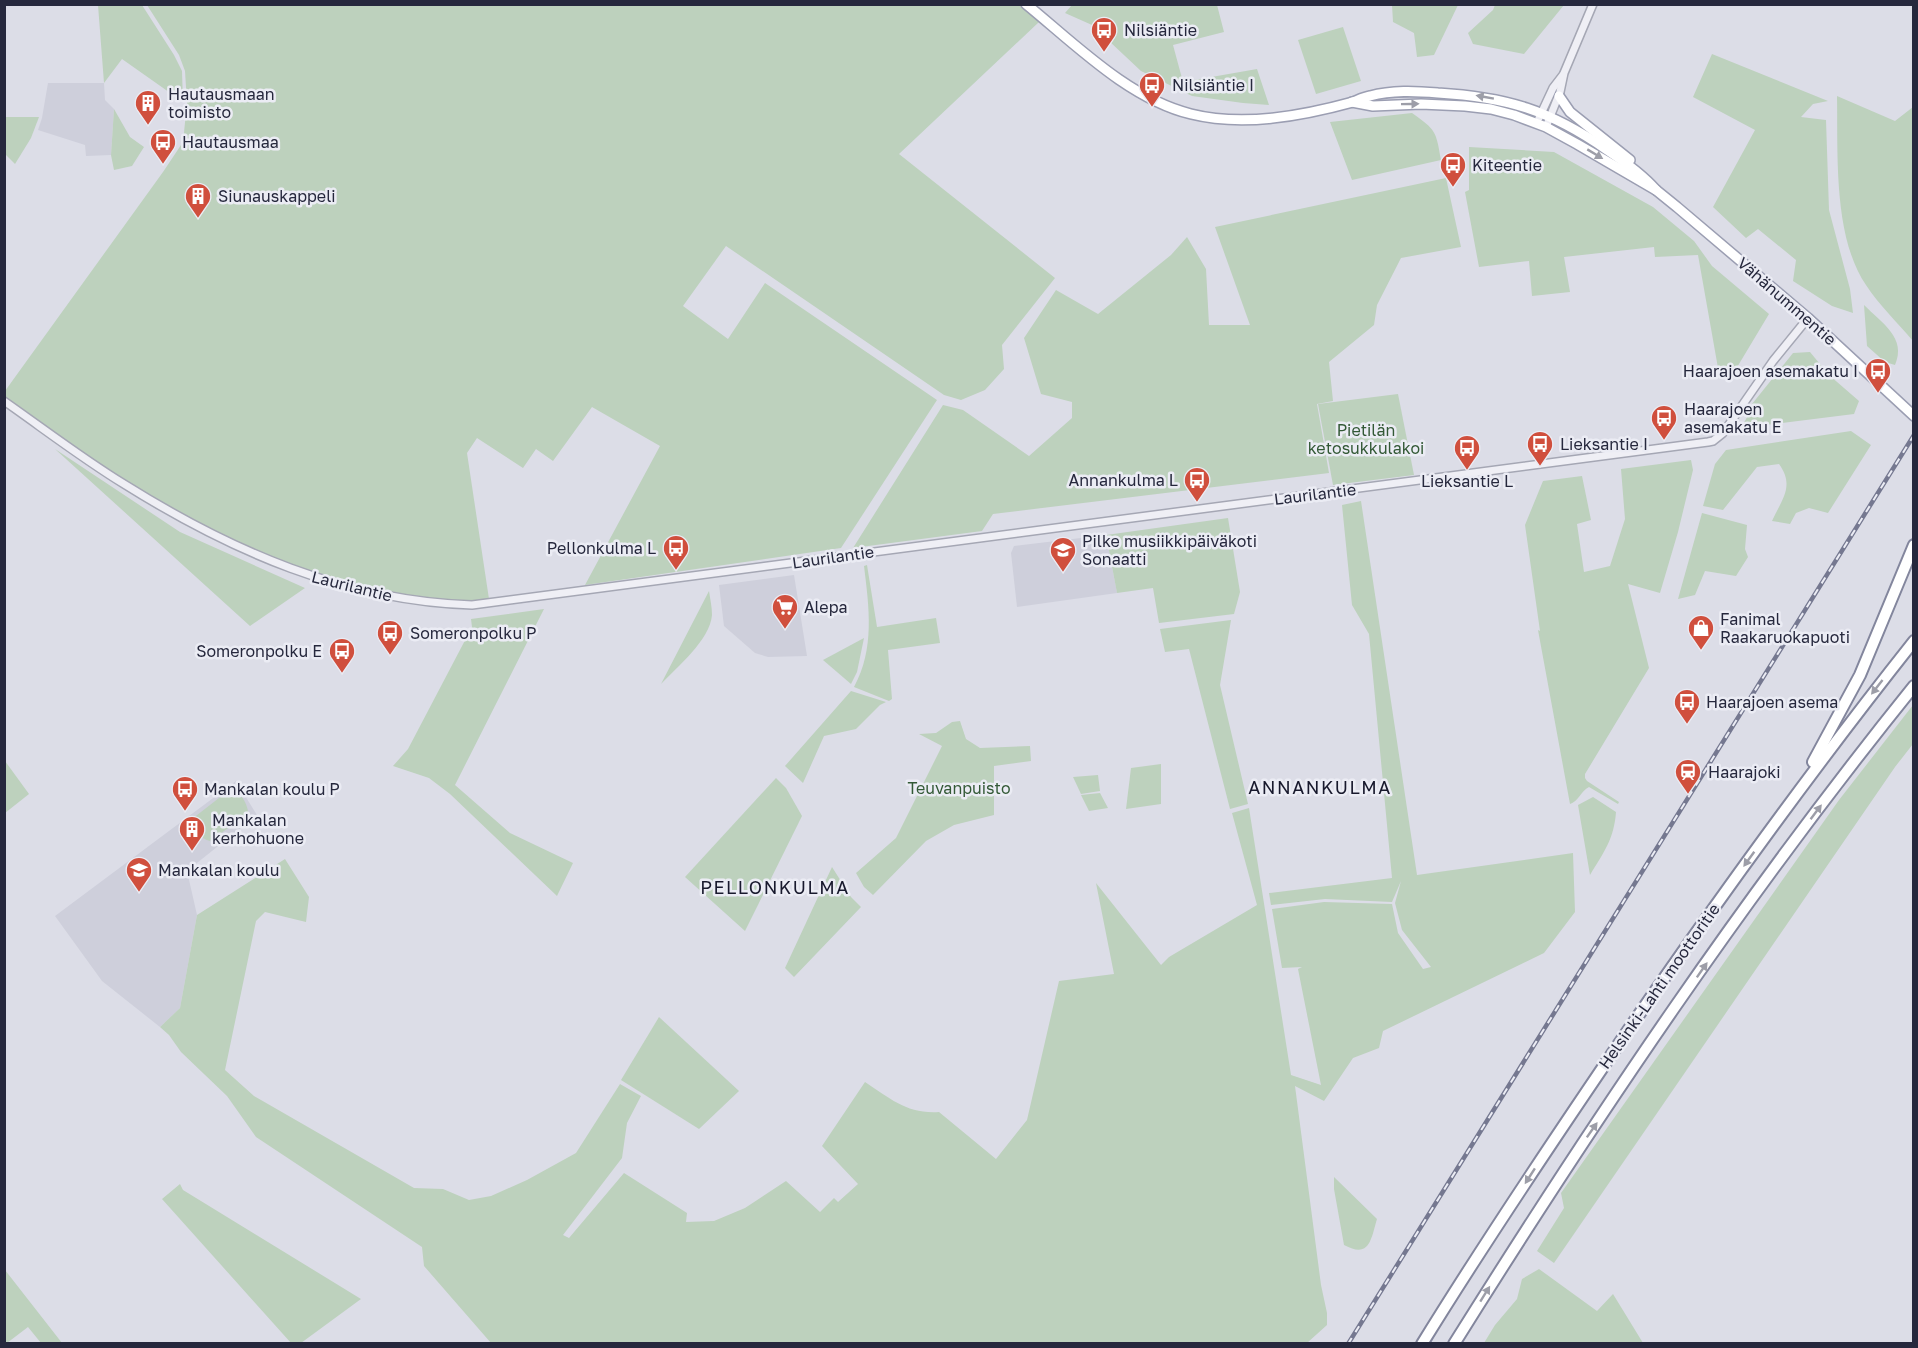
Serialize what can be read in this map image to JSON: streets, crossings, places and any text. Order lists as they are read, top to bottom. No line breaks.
{"streets":{"highway":["Helsinki-Lahti moottoritie"],"main road":["Vähänummentie"],"street":["Laurilantie"]},"crossings":[["Vähänummentie","Laurilantie"]],"districts":["ANNANKULMA","PELLONKULMA"],"parks":["Pietilän ketosukkulakoi","Teuvanpuisto"],"places":{"bus stop":["Nilsiäntie","Nilsiäntie I","Hautausmaa","Kiteentie","Haarajoen asemakatu I","Haarajoen asemakatu E","Lieksantie I","Lieksantie L","Annankulma L","Pellonkulma L","Someronpolku P","Someronpolku E","Haarajoen asema","Mankalan koulu P"],"building":["Hautausmaan toimisto","Siunauskappeli","Mankalan kerhohuone"],"school or university":["Pilke musiikkipäiväkoti Sonaatti","Mankalan koulu"],"supermarket":["Alepa"],"shop":["Fanimal Raakaruokapuoti"],"station":["Haarajoki"]}}
